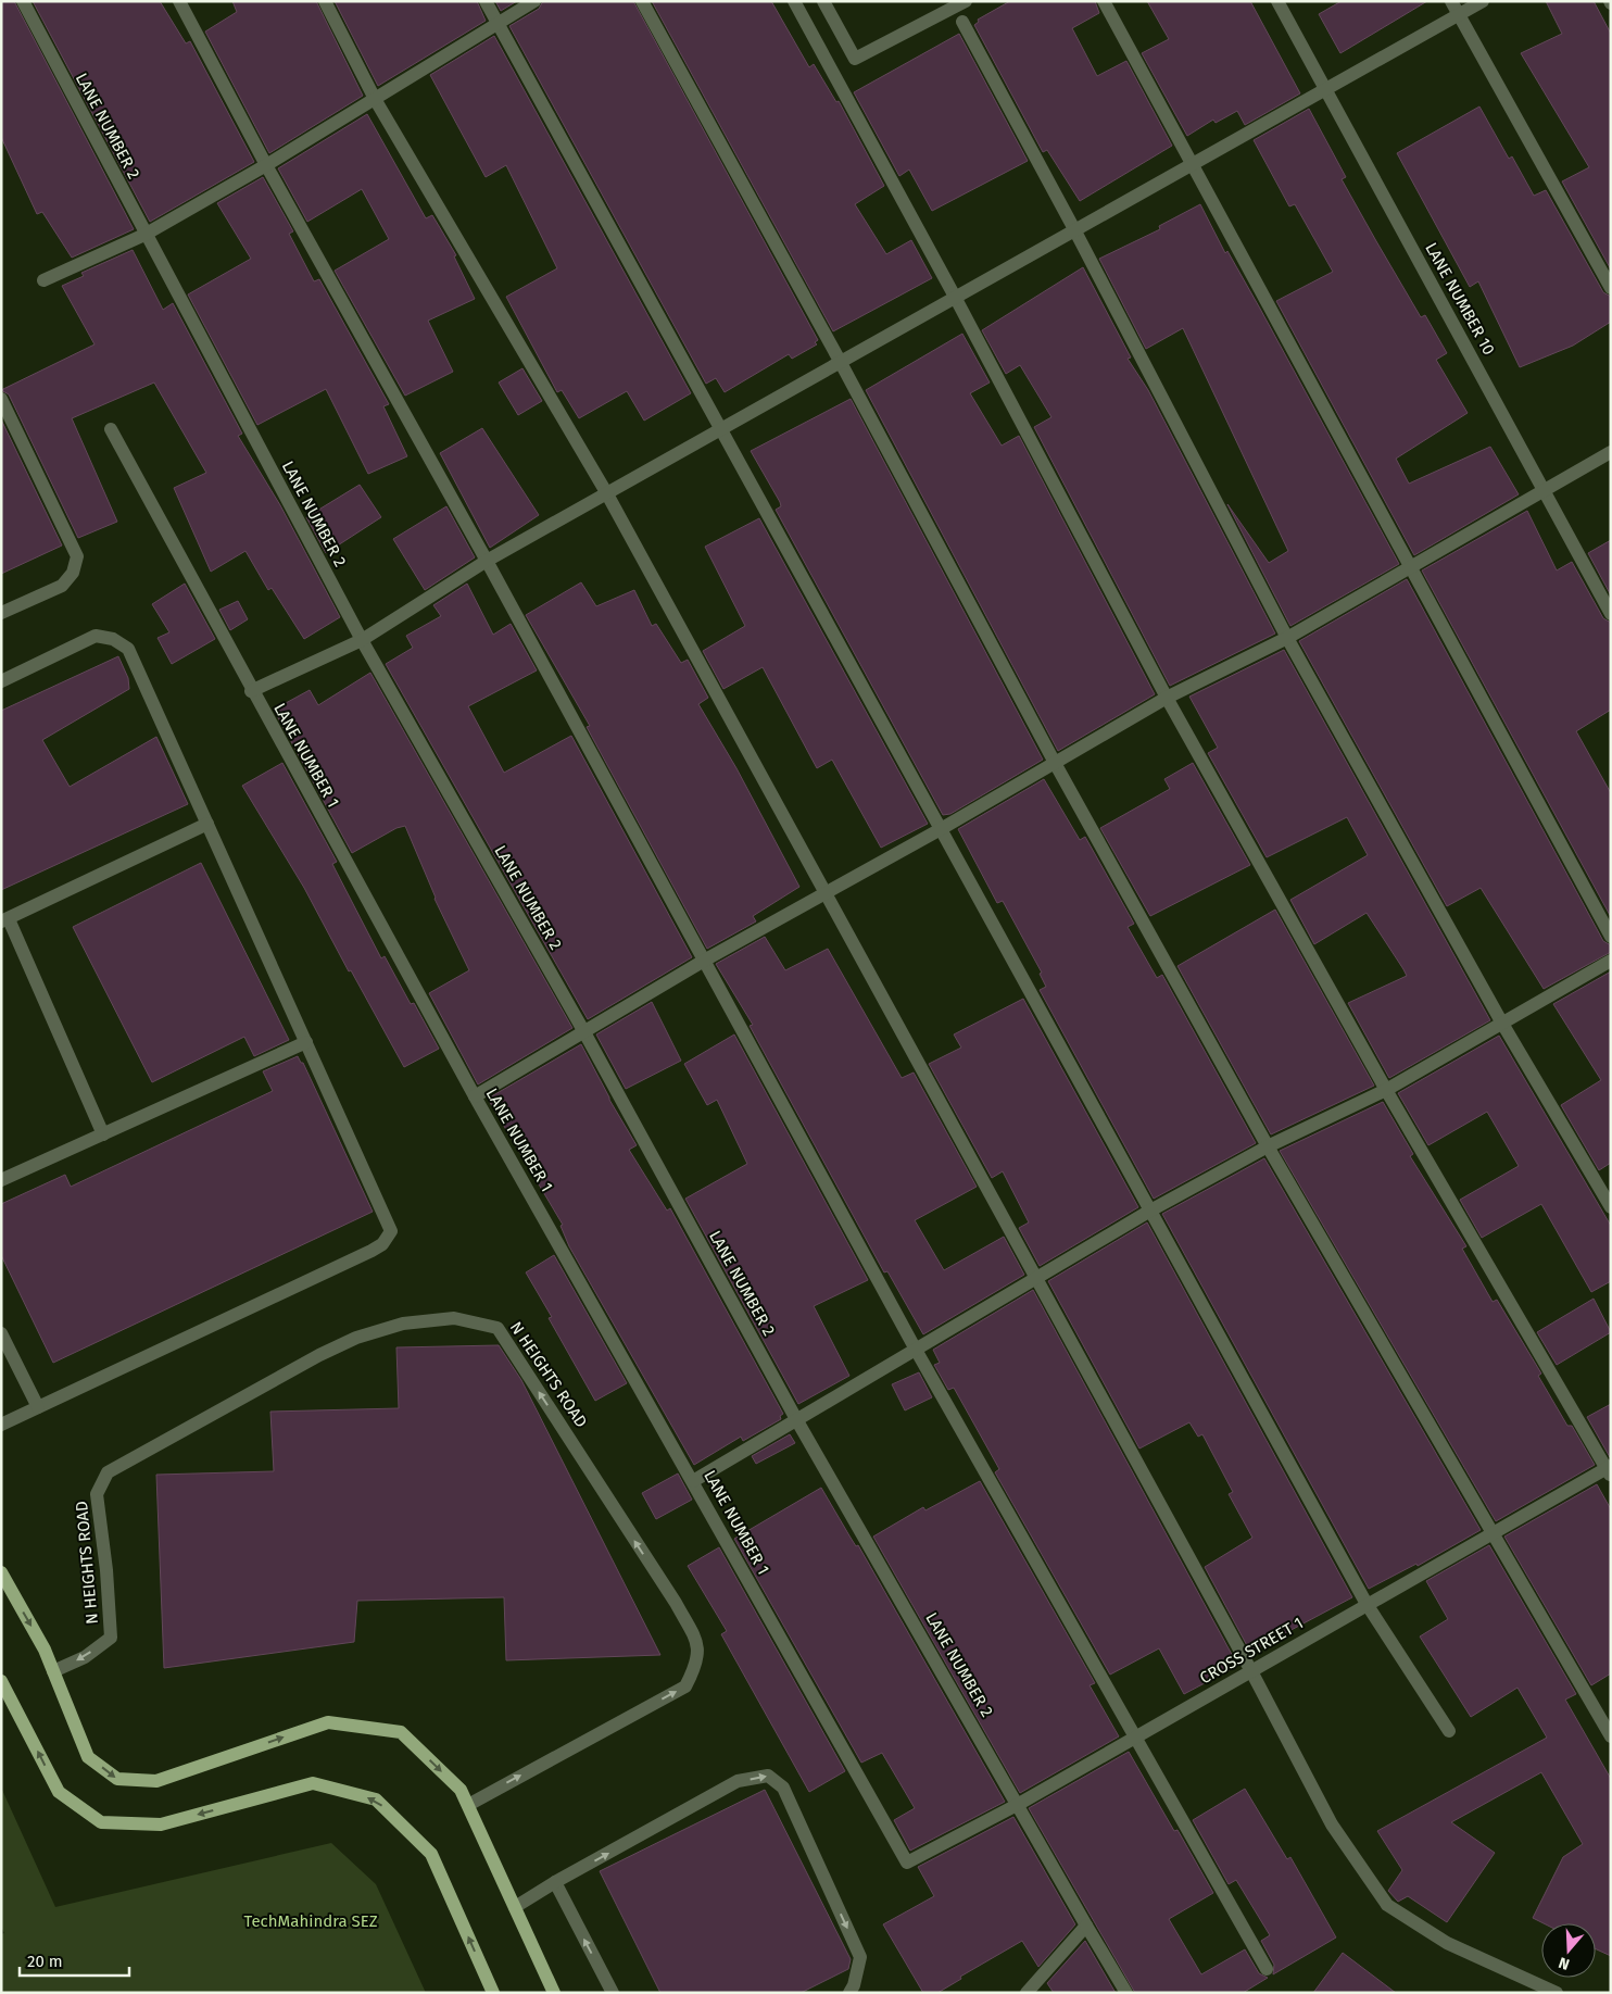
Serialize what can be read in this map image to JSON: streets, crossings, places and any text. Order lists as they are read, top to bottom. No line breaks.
{"streets":{"street":["LANE NUMBER 2","LANE NUMBER 10","LANE NUMBER 1","N HEIGHTS ROAD","CROSS STREET 1"]},"crossings":[["LANE NUMBER 2","CROSS STREET 1"],["LANE NUMBER 1","CROSS STREET 1"]],"parks":["TechMahindra SEZ"],"scale_bar":"20 m","north":"bottom"}
